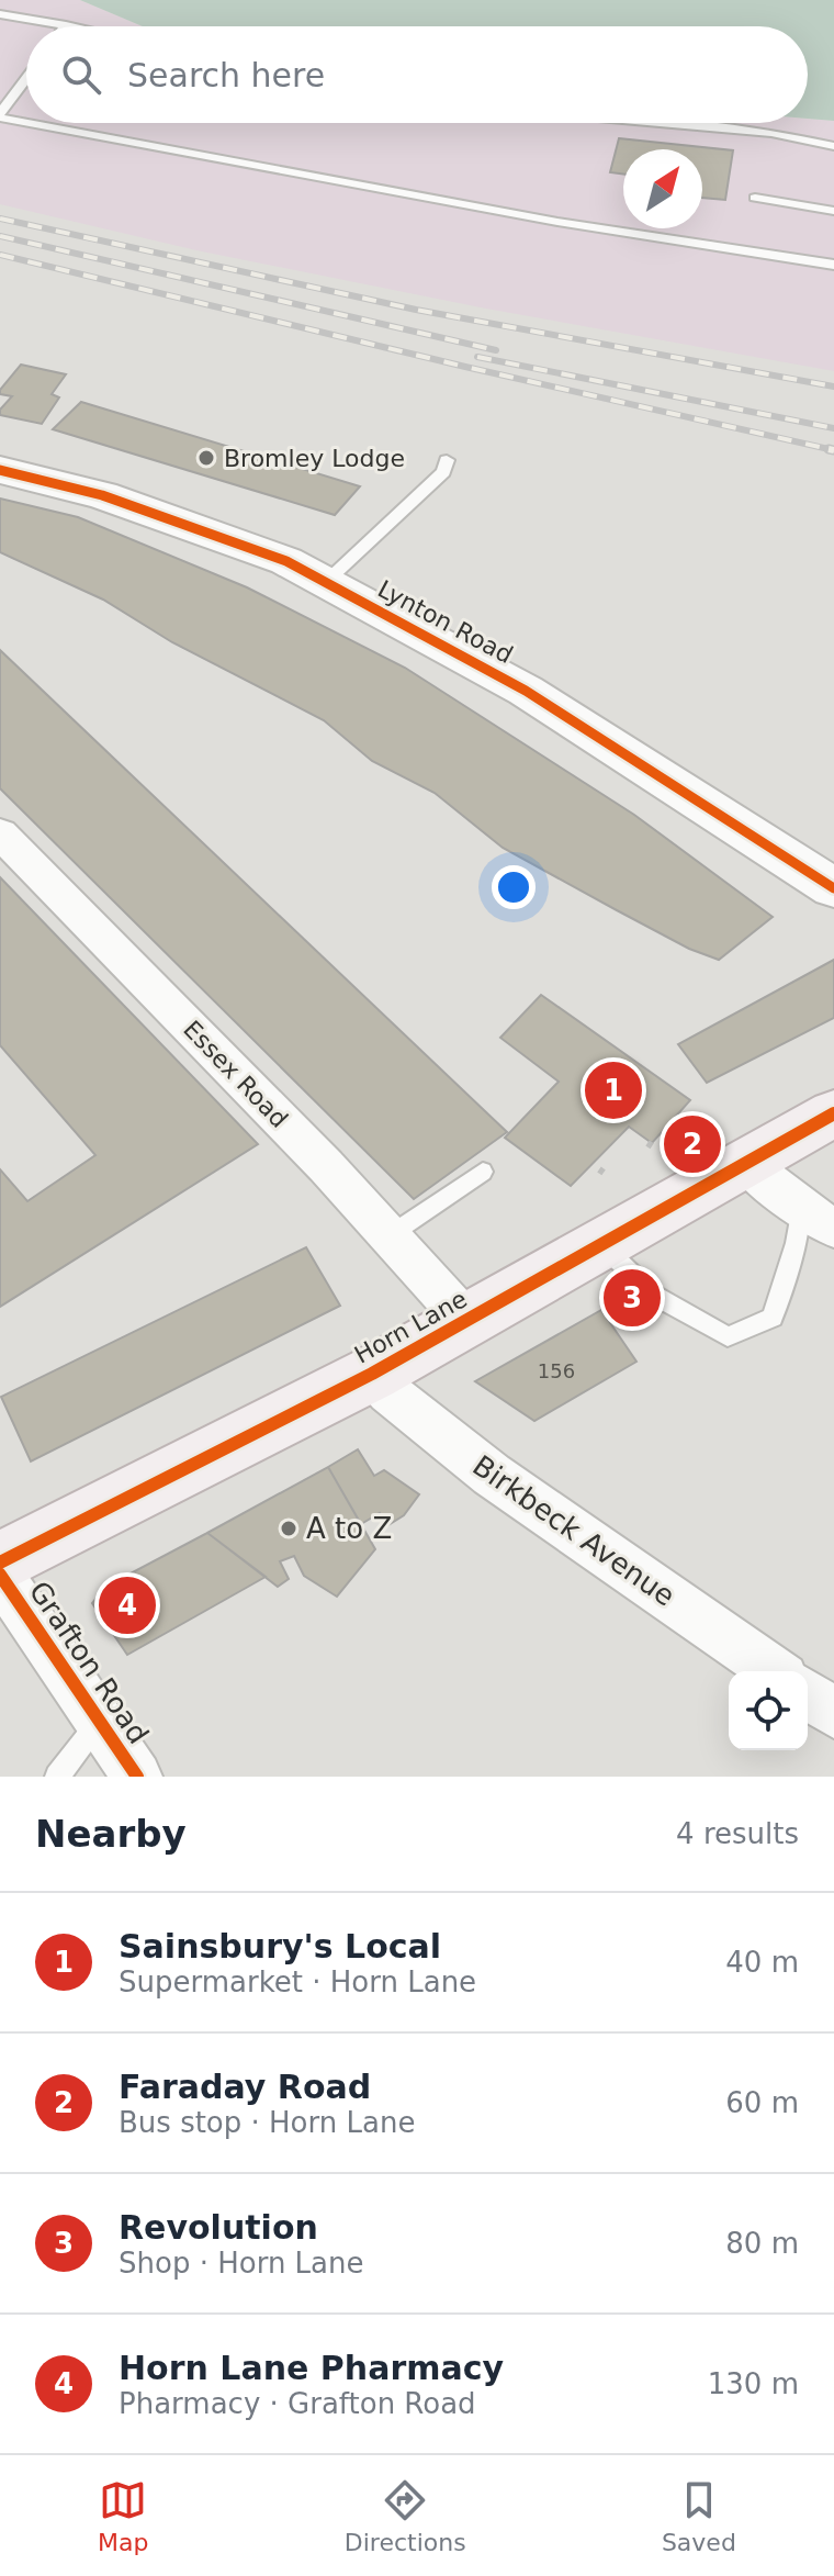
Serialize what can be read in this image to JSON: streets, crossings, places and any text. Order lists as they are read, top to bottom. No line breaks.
{"streets":{"main road":["Horn Lane"],"street":["Lynton Road","Essex Road","Birkbeck Avenue","Grafton Road"]},"crossings":[["Essex Road","Horn Lane"],["Horn Lane","Birkbeck Avenue"]],"places":["Bromley Lodge","A to Z"],"house_numbers":["156"],"north":"top right","page":{"search":"Search here","pins":["1","2","3","4"],"heading":["Nearby","4 results"],"list":[{"mark":"1","name":"Sainsbury's Local","note":"Supermarket · Horn Lane","value":"40 m"},{"mark":"2","name":"Faraday Road","note":"Bus stop · Horn Lane","value":"60 m"},{"mark":"3","name":"Revolution","note":"Shop · Horn Lane","value":"80 m"},{"mark":"4","name":"Horn Lane Pharmacy","note":"Pharmacy · Grafton Road","value":"130 m"}],"nav":["Map","Directions","Saved"]}}
